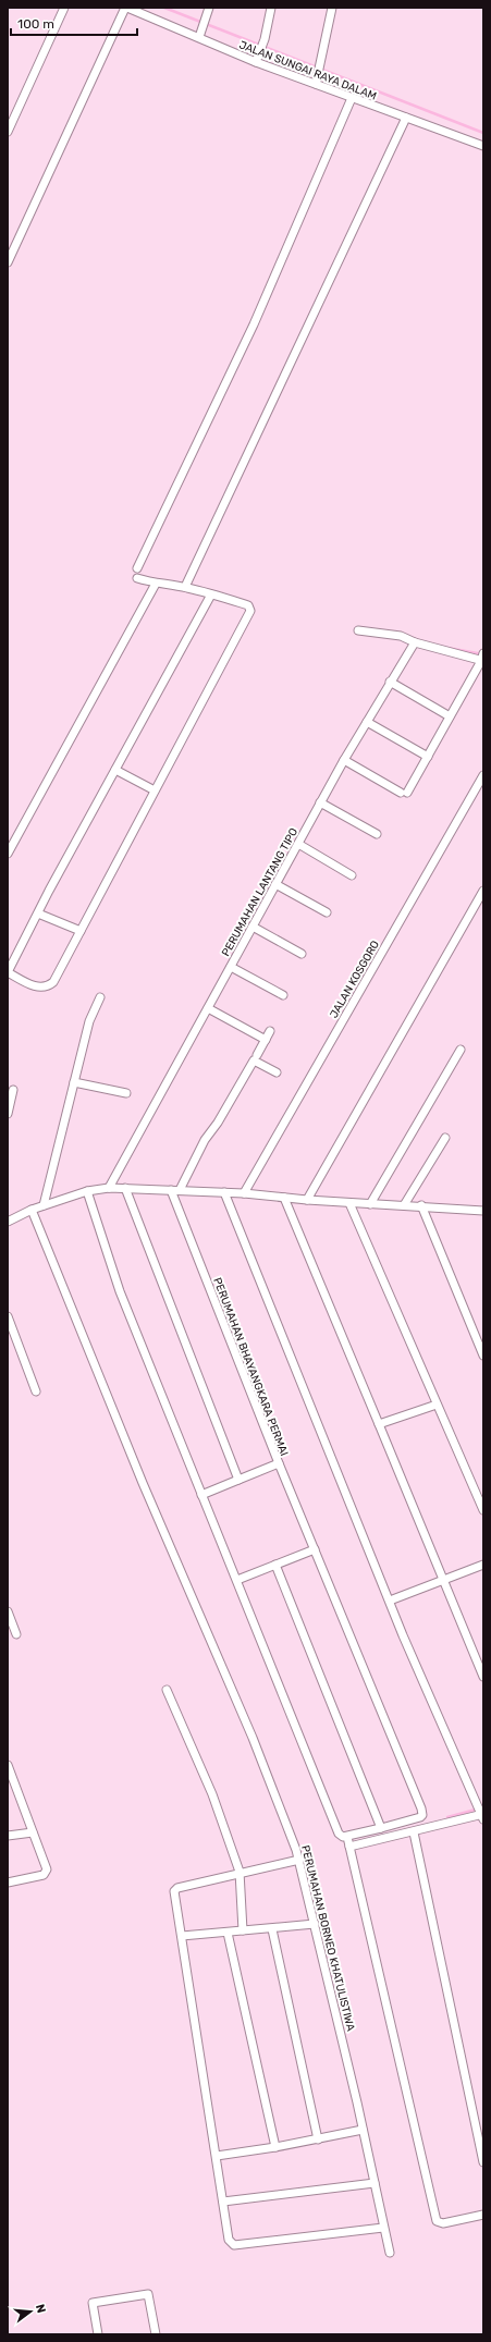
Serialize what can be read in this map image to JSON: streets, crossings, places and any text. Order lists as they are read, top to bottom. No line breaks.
{"streets":{"street":["JALAN SUNGAI RAYA DALAM","PERUMAHAN LANTANG TIPO","JALAN KOSGORO","PERUMAHAN BHAYANGKARA PERMAI","PERUMAHAN BORNEO KHATULISTIWA"]},"scale_bar":"100 m","north":"right"}
